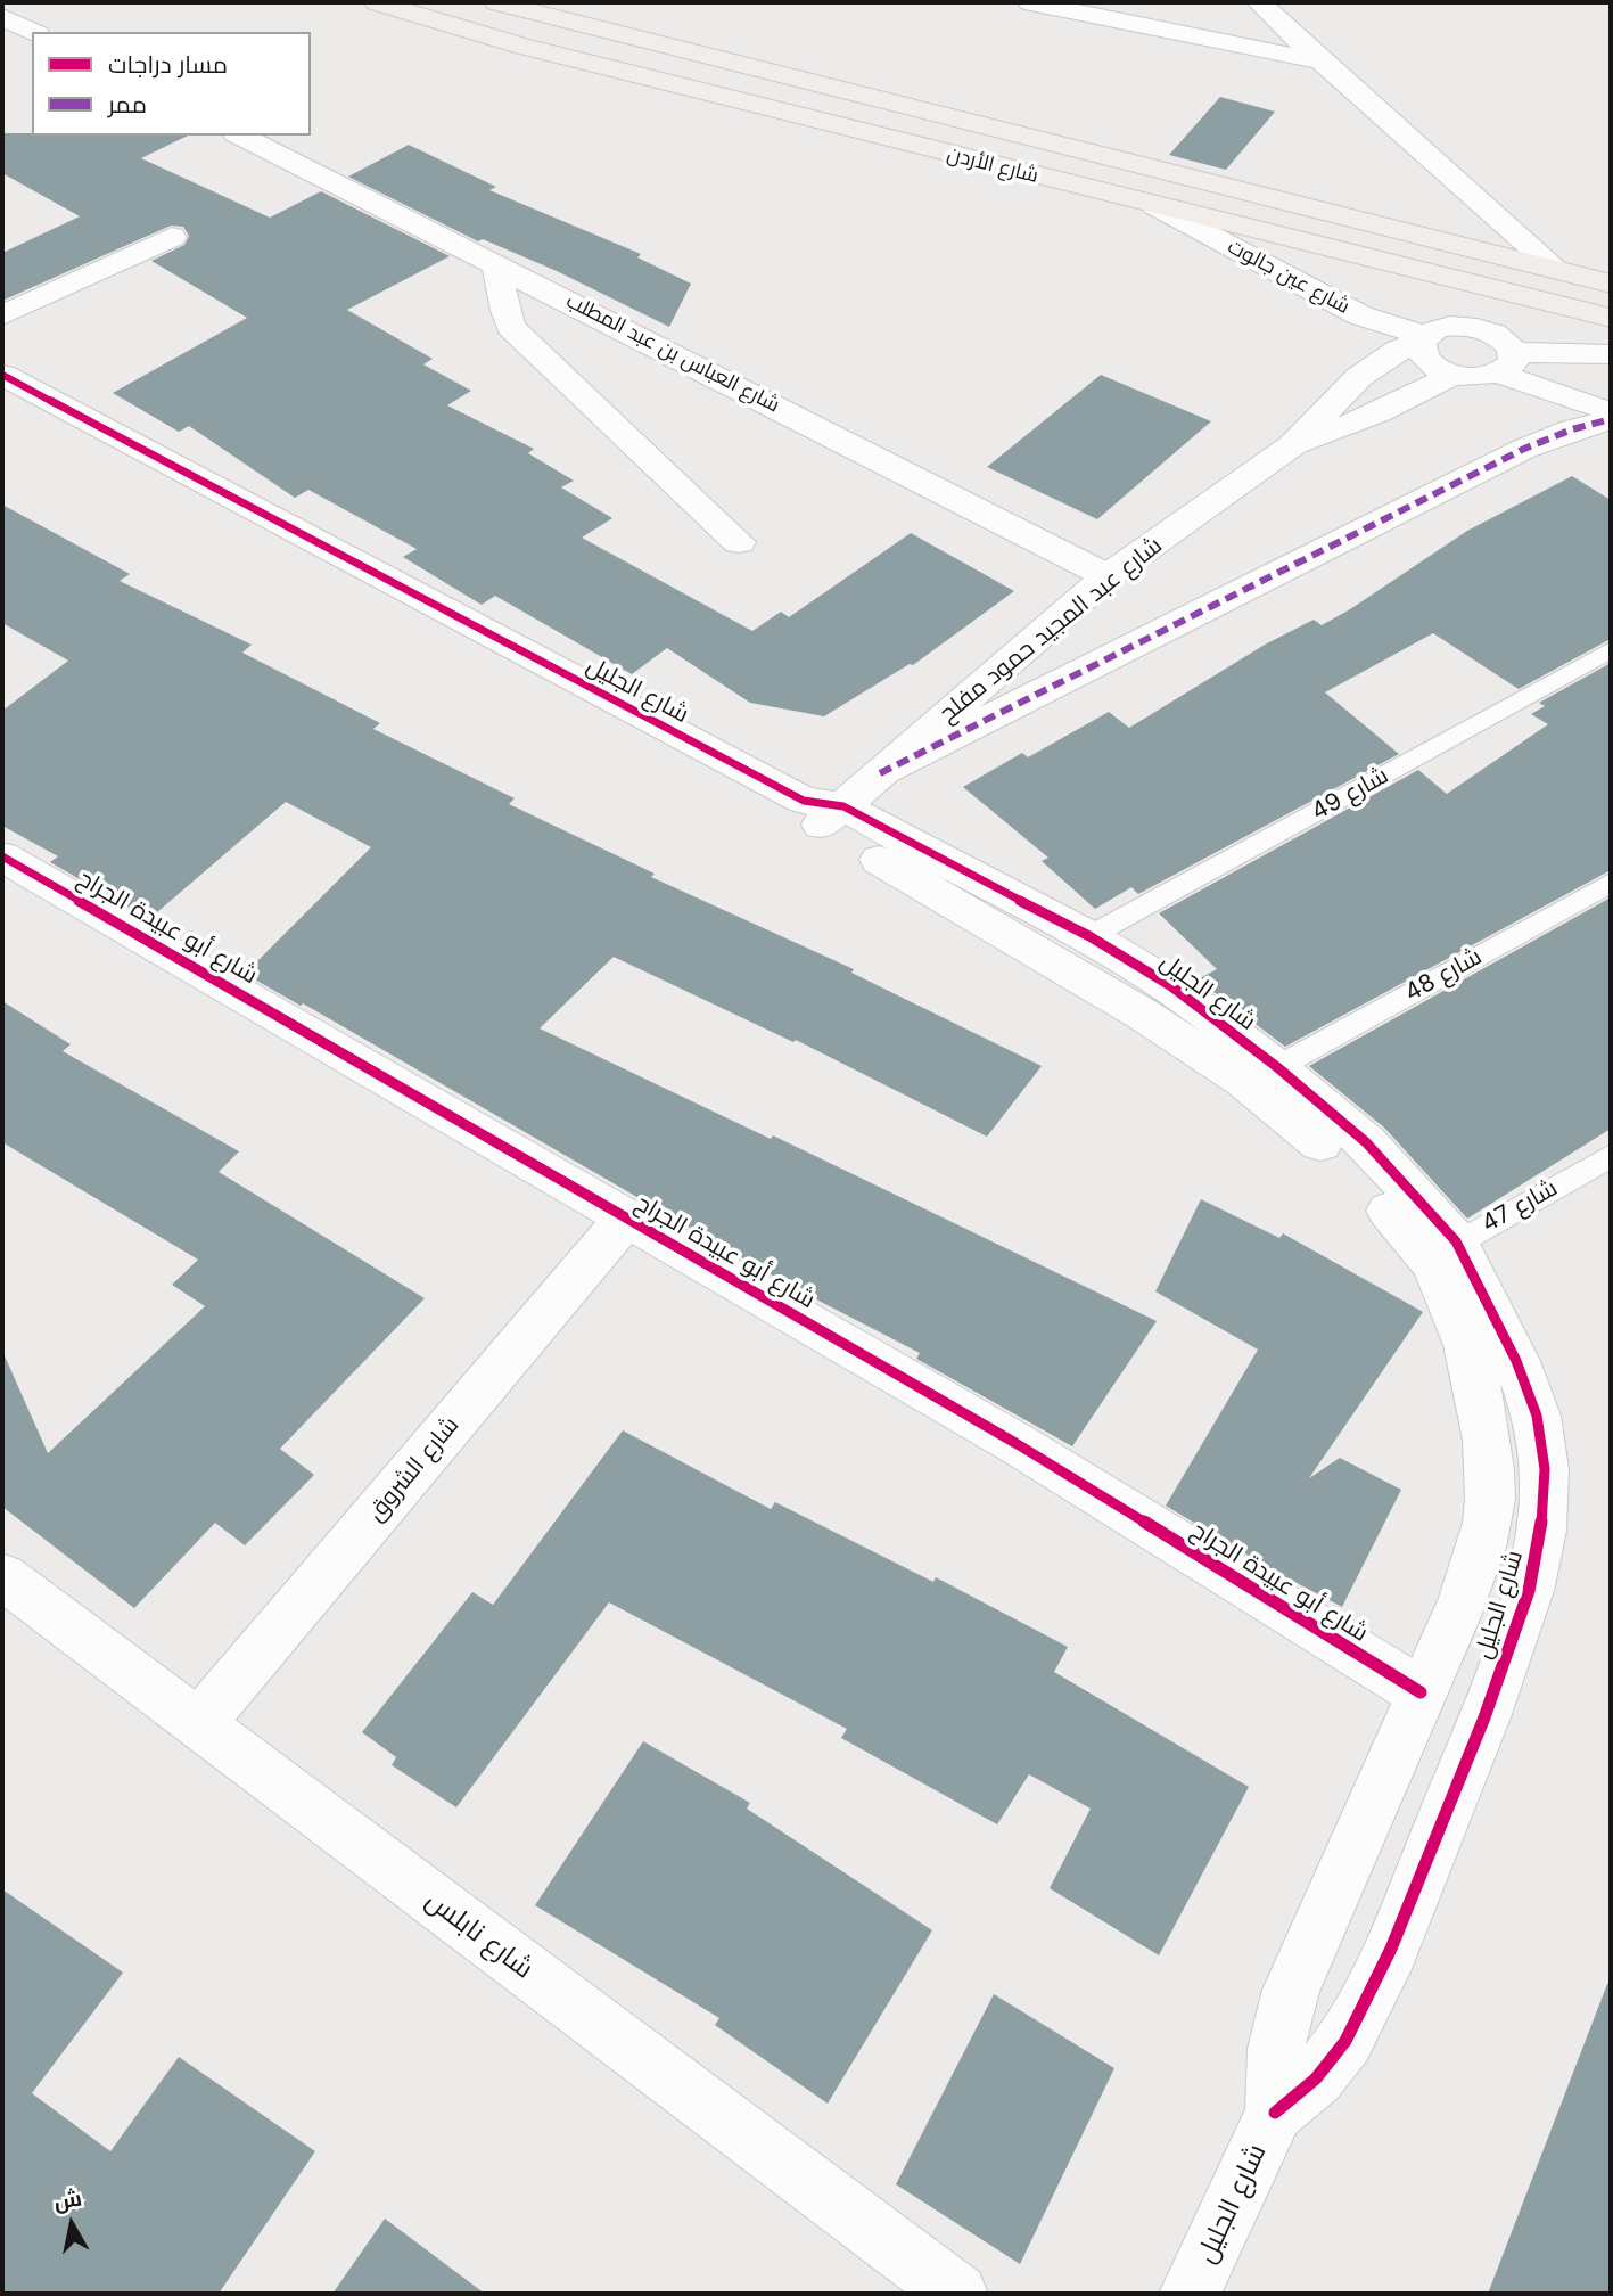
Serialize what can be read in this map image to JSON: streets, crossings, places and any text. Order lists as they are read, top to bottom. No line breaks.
{"streets":{"highway":["شارع الأردن"],"street":["شارع عين جالوت","شارع العباس بن عبد المطلب","شارع عبد المجيد حمود مفلح","شارع الجليل","شارع أبو عبيدة الجراح","شارع الشروق","شارع نابلس"],"lane":["شارع 49","شارع 48","شارع 47"]},"crossings":[["شارع الأردن","شارع عين جالوت"],["شارع عين جالوت","شارع عبد المجيد حمود مفلح"],["شارع العباس بن عبد المطلب","شارع عبد المجيد حمود مفلح"],["شارع عبد المجيد حمود مفلح","شارع الجليل"],["شارع الجليل","شارع 49"],["شارع الجليل","شارع أبو عبيدة الجراح"],["شارع الجليل","شارع 48"],["شارع الجليل","شارع 47"],["شارع أبو عبيدة الجراح","شارع الشروق"],["شارع الشروق","شارع نابلس"]],"legend":["مسار دراجات","ممر"],"north":"top"}
